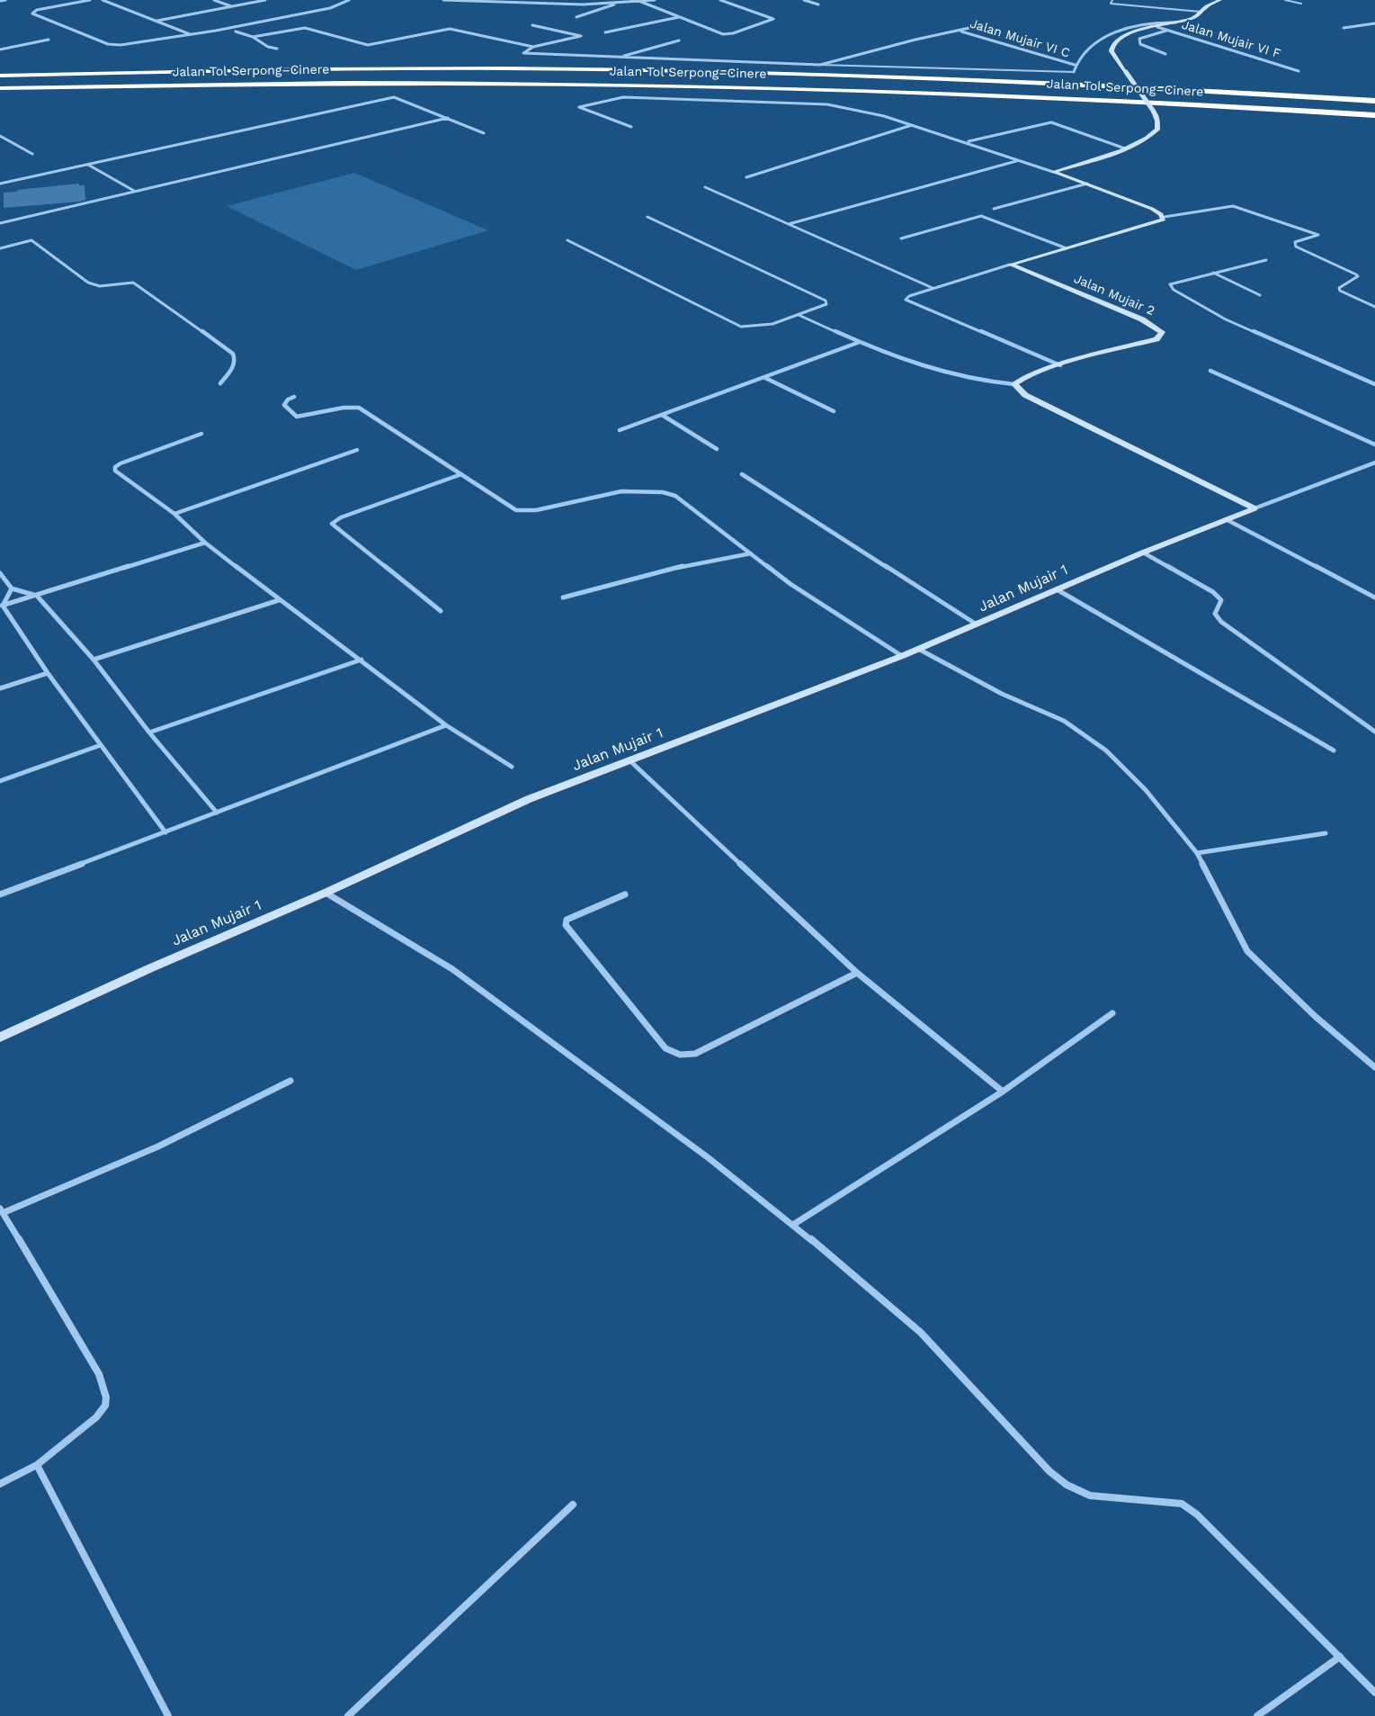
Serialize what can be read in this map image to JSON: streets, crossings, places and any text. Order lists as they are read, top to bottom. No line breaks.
{"streets":{"highway":["Jalan Tol Serpong–Cinere"],"street":["Jalan Mujair VI C","Jalan Mujair VI F","Jalan Mujair 2","Jalan Mujair 1"]}}
